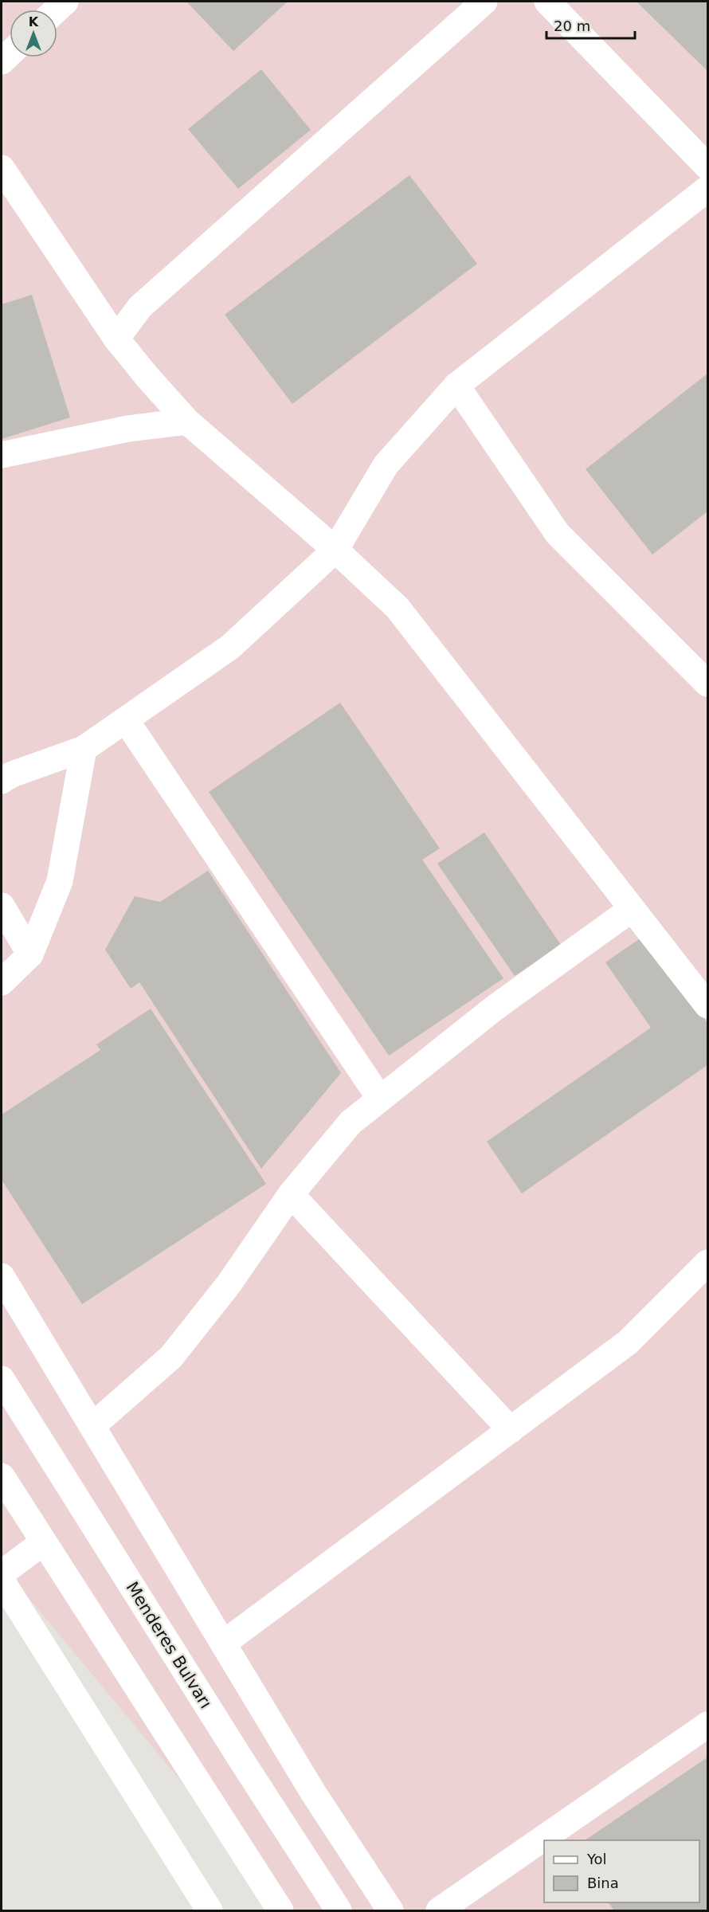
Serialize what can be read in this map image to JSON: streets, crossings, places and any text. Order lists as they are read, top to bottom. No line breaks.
{"streets":{"street":["Menderes Bulvarı"]},"legend":["Yol","Bina"],"scale_bar":"20 m","north":"top"}
